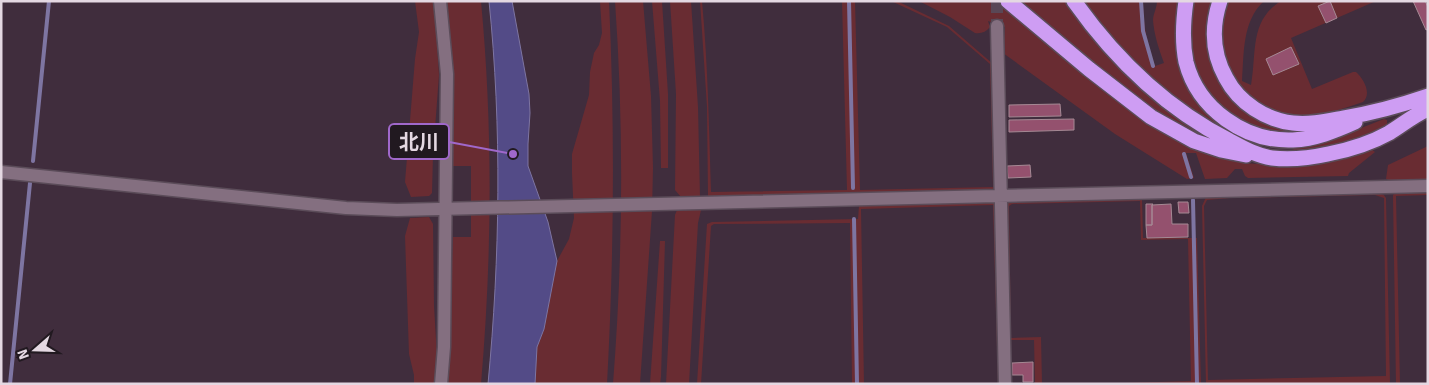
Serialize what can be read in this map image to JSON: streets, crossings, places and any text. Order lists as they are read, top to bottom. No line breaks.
{"places":["北川"],"north":"left"}
